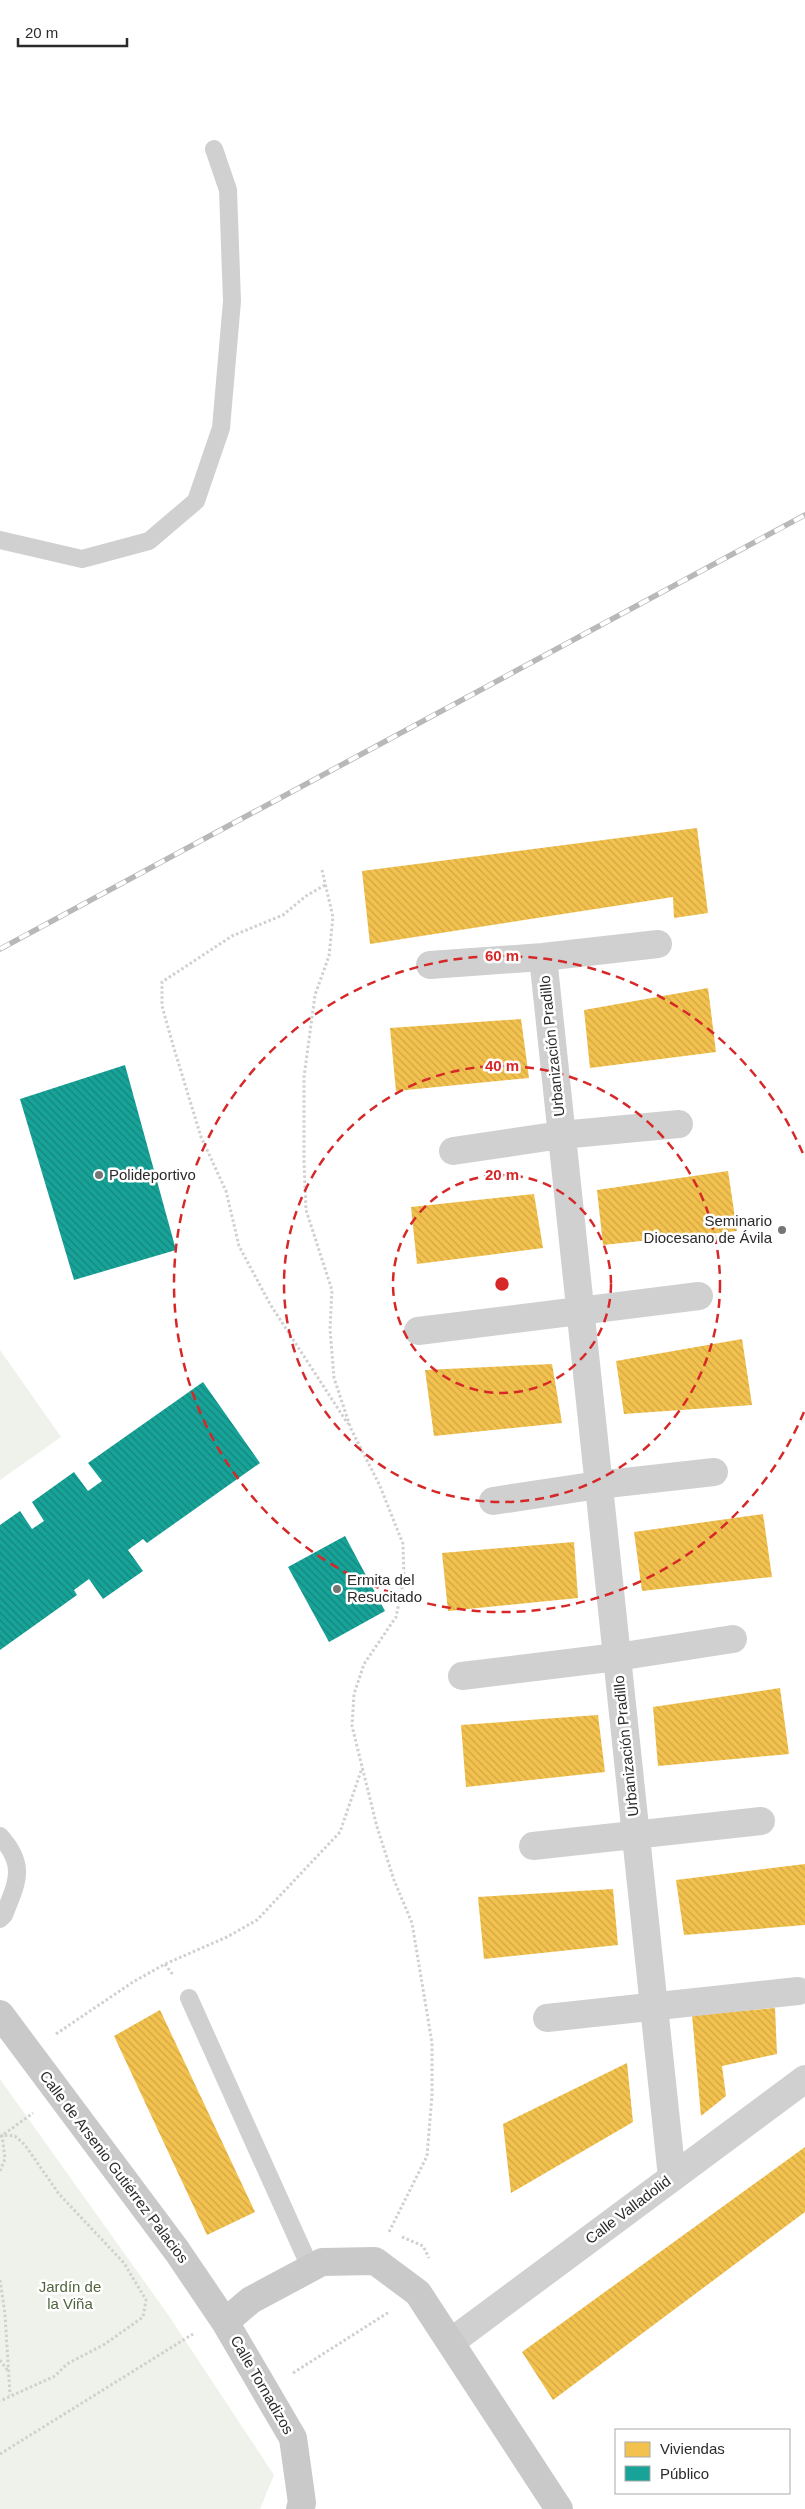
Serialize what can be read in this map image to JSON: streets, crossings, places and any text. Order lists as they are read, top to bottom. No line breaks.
{"streets":{"street":["Urbanización Pradillo","Calle de Arsenio Gutiérrez Palacios","Calle Valladolid","Calle Tornadizos"]},"crossings":[["Urbanización Pradillo","Calle Valladolid"],["Calle de Arsenio Gutiérrez Palacios","Calle Tornadizos"]],"parks":["Jardín de la Viña"],"places":["Polideportivo","Seminario Diocesano de Ávila","Ermita del Resucitado"],"legend":["Viviendas","Público"],"scale_bar":"20 m","rings":["60 m","40 m","20 m"]}
